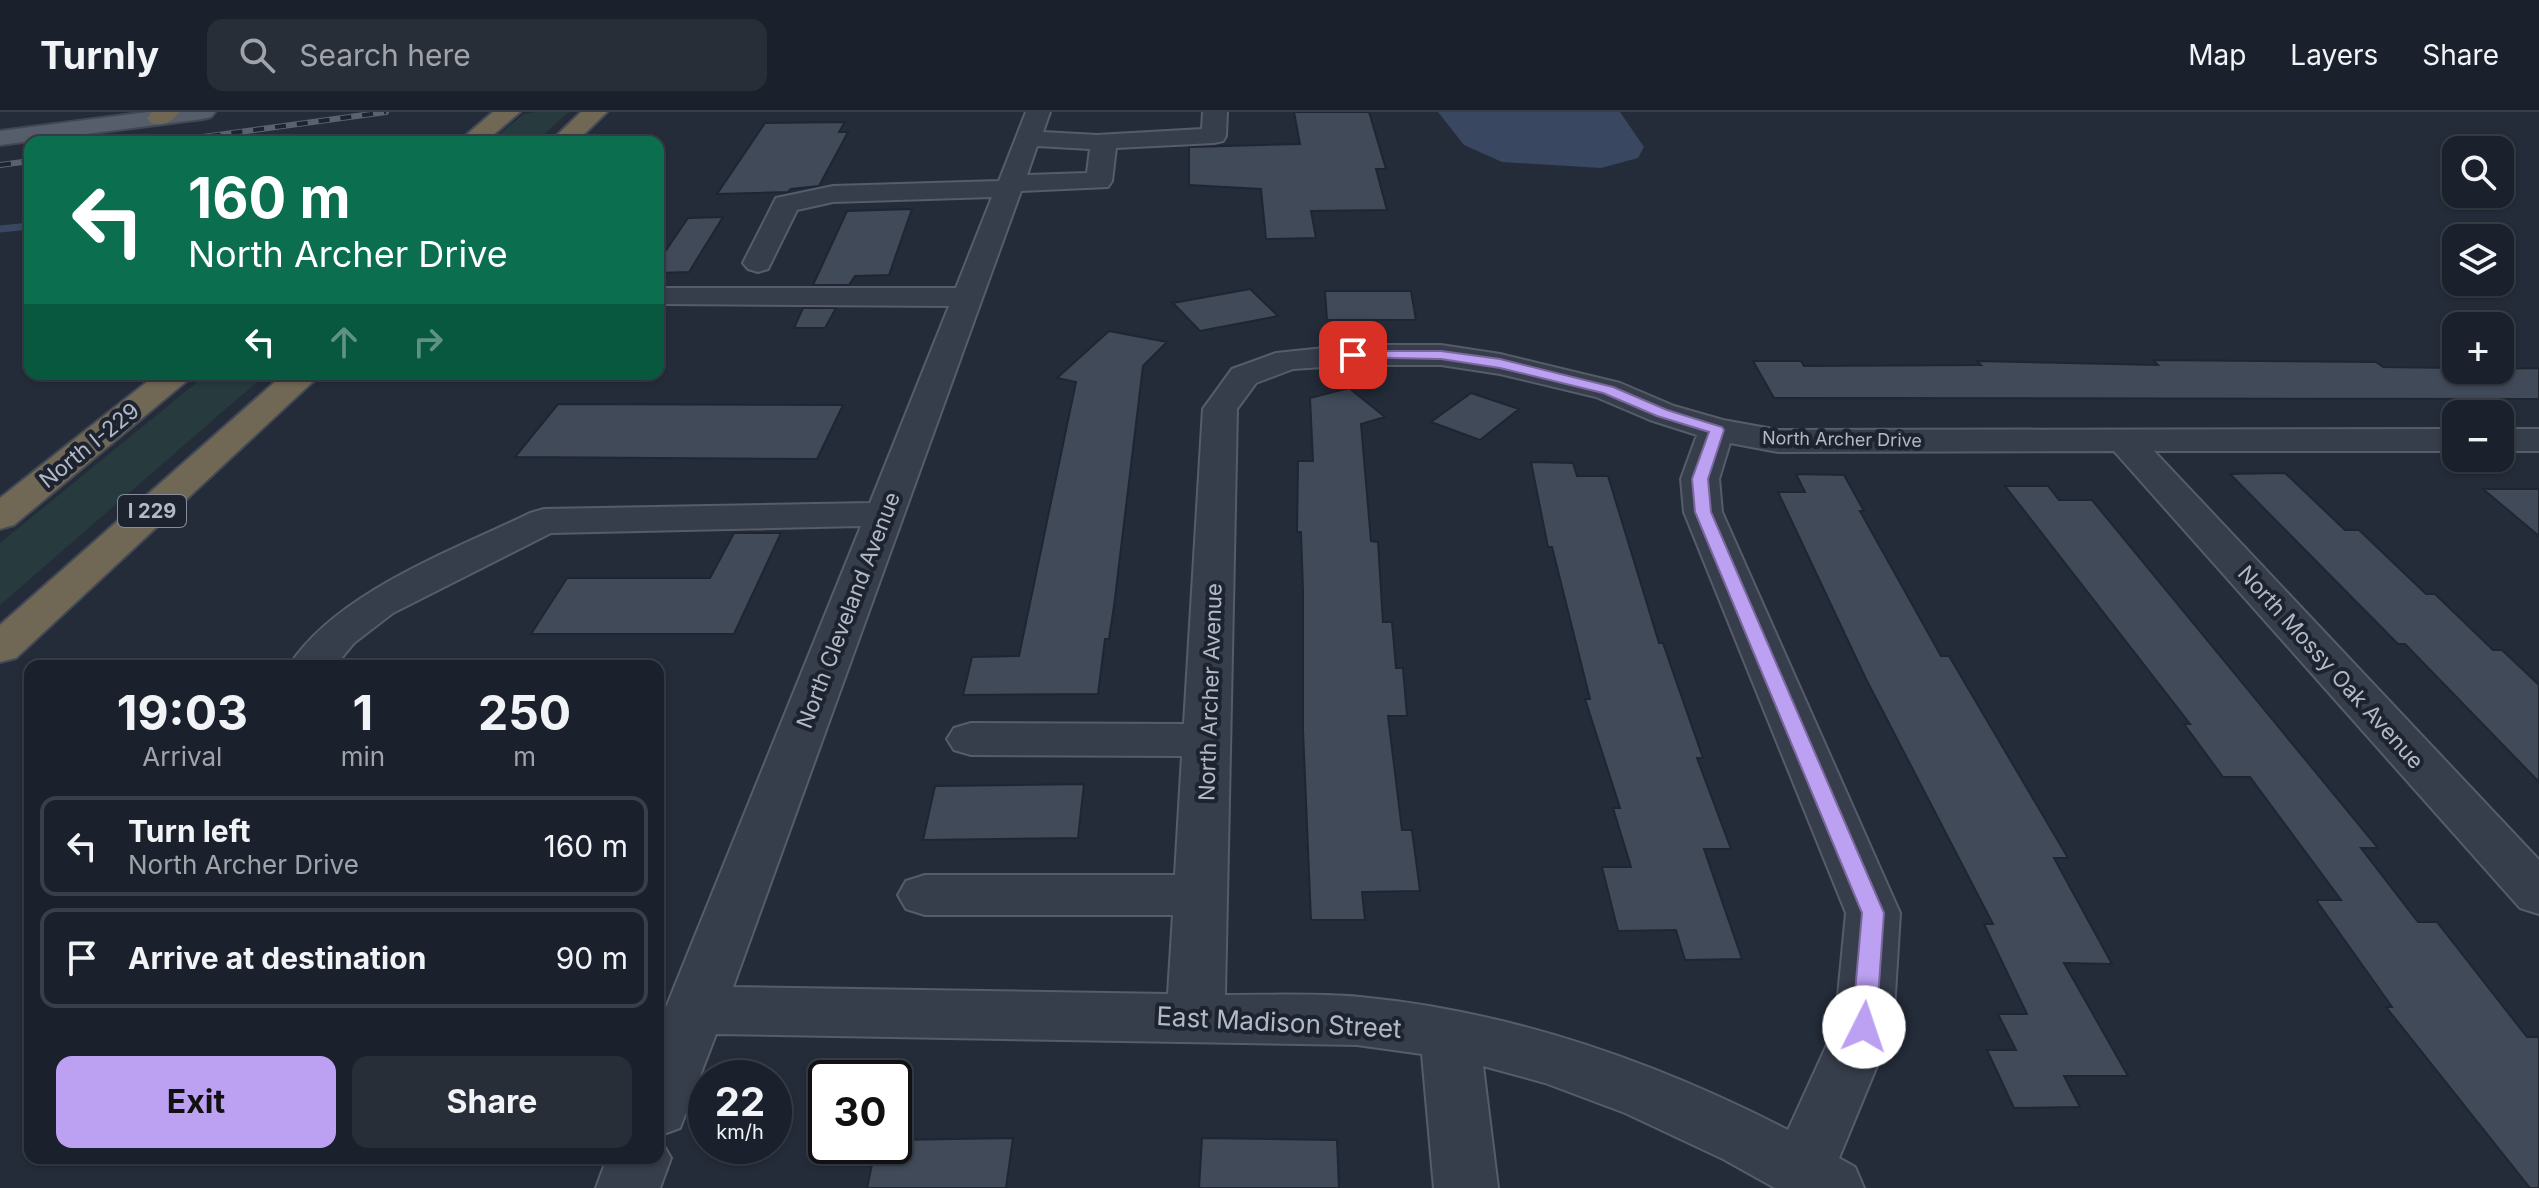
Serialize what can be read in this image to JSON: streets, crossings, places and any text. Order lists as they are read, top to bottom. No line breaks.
{"streets":{"highway":["North I-229","I 229"],"street":["North Archer Drive","North Cleveland Avenue","North Mossy Oak Avenue","North Archer Avenue","East Madison Street"]},"crossings":[["North Archer Drive","North Mossy Oak Avenue"],["North Archer Drive","North Archer Avenue"],["North Cleveland Avenue","East Madison Street"],["North Archer Avenue","East Madison Street"]],"page":{"header":"Turnly","search":"Search here","nav":["Map","Layers","Share"],"map_buttons":["+","−"],"turn":["160 m","North Archer Drive"],"eta":["19:03","Arrival","1","min","250","m"],"list":[{"name":"Turn left","note":"North Archer Drive","value":"160 m"},{"name":"Arrive at destination","value":"90 m"}],"buttons":["Exit","Share"],"speed":"22 km/h","limit":"30"}}
